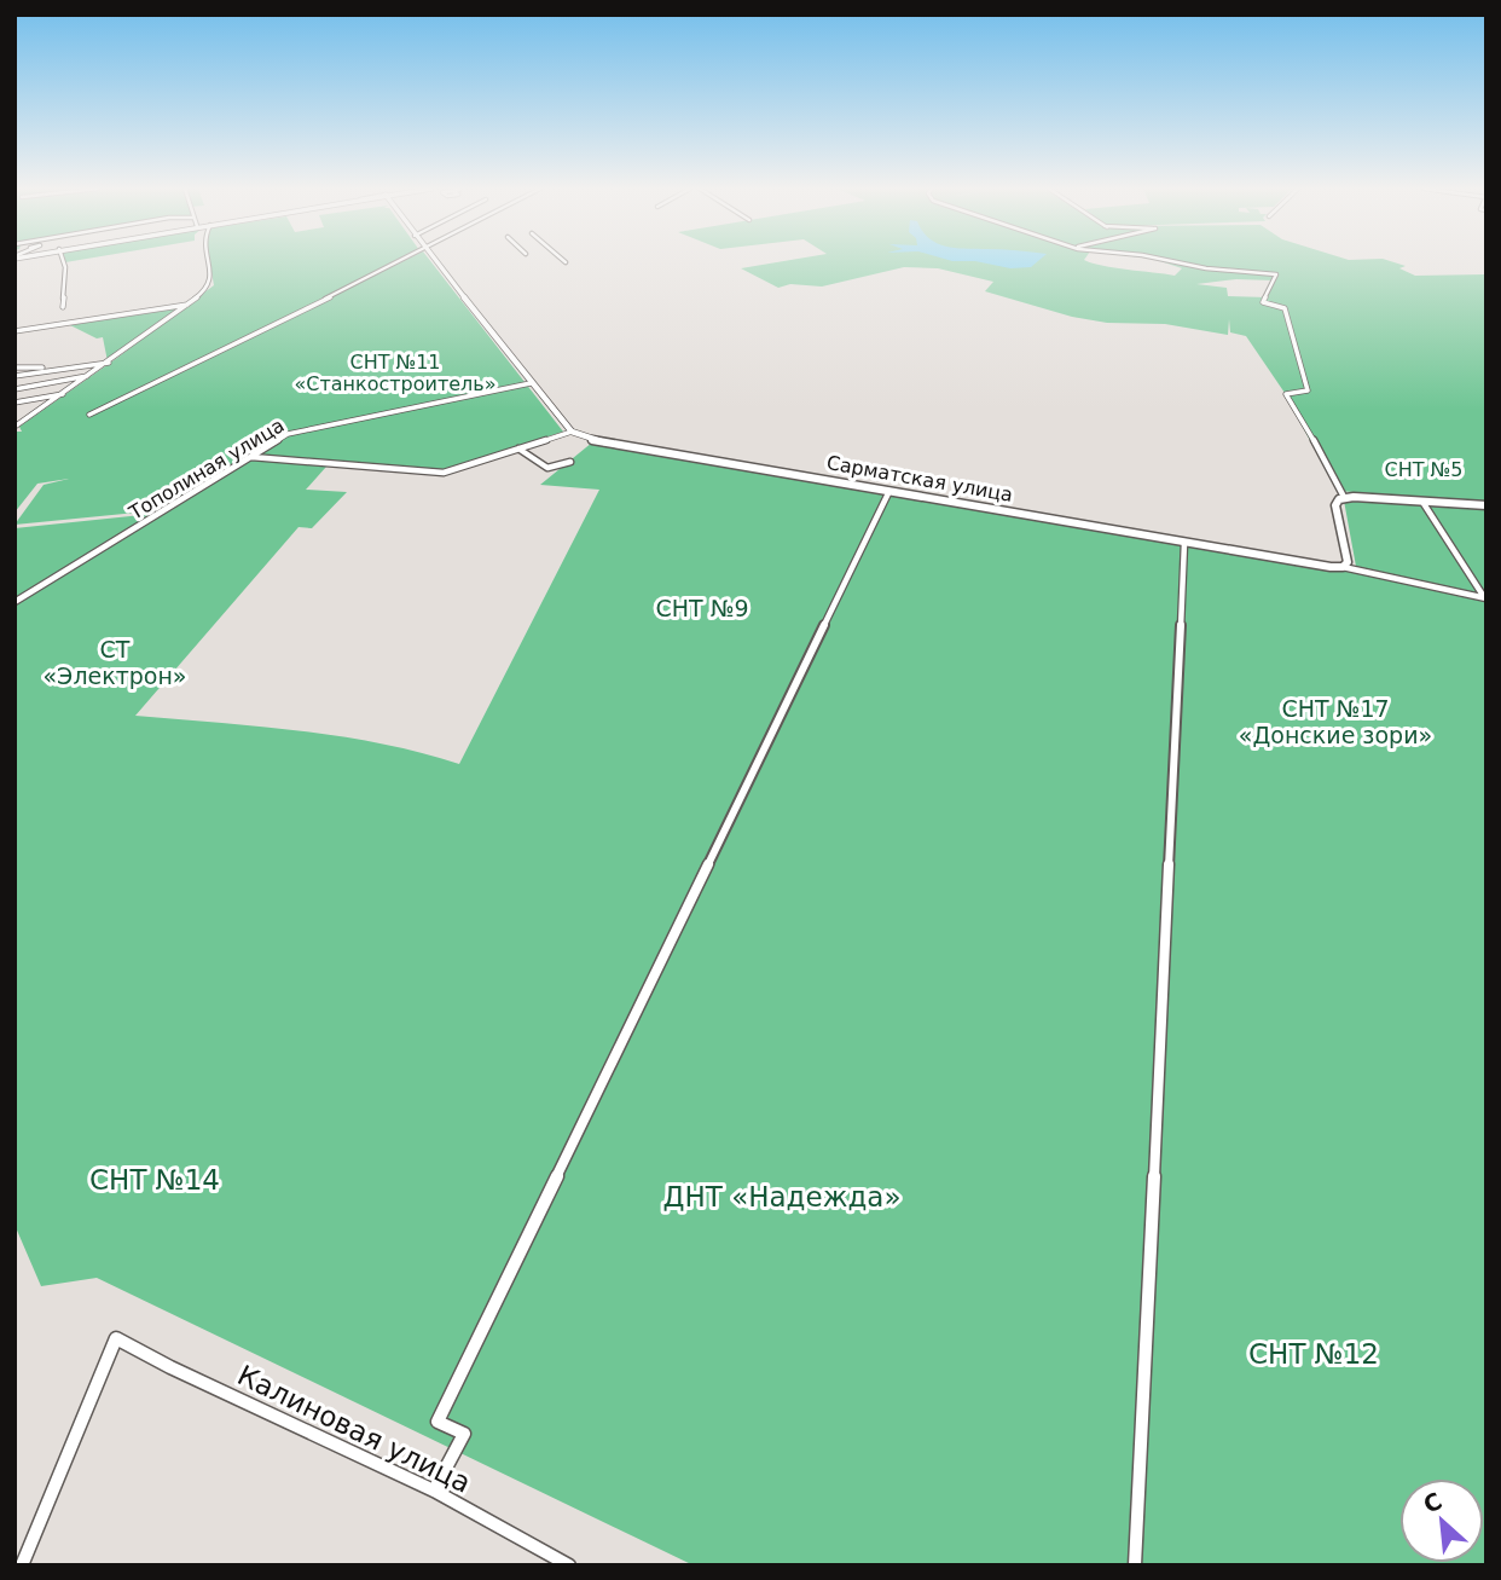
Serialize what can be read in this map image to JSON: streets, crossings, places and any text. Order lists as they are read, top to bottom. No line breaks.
{"streets":{"main road":["Сарматская улица"],"street":["Тополиная улица","Калиновая улица"]},"parks":["СНТ №11 «Станкостроитель»","СНТ №5","СНТ №9","СТ «Электрон»","СНТ №17 «Донские зори»","СНТ №14","ДНТ «Надежда»","СНТ №12"],"north":"top left"}
